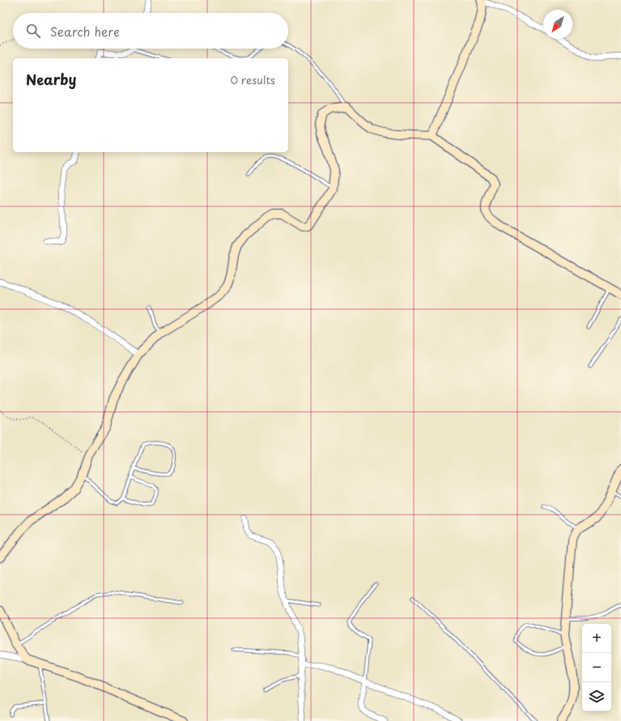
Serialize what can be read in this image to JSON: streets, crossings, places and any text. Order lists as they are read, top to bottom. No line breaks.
{"north":"bottom left","page":{"search":"Search here","heading":["Nearby","0 results"],"map_buttons":["+","−"]}}
